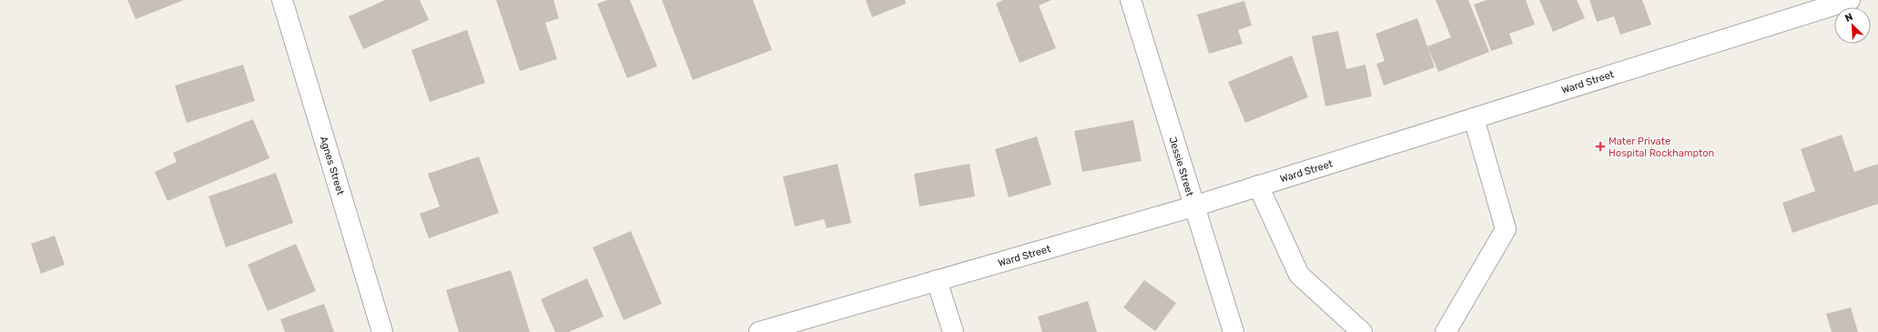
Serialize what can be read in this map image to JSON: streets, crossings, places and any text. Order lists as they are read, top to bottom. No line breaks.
{"streets":{"street":["Ward Street","Agnes Street","Jessie Street"]},"crossings":[["Ward Street","Jessie Street"]],"places":{"health":["Mater Private Hospital Rockhampton"]},"north":"top left"}
